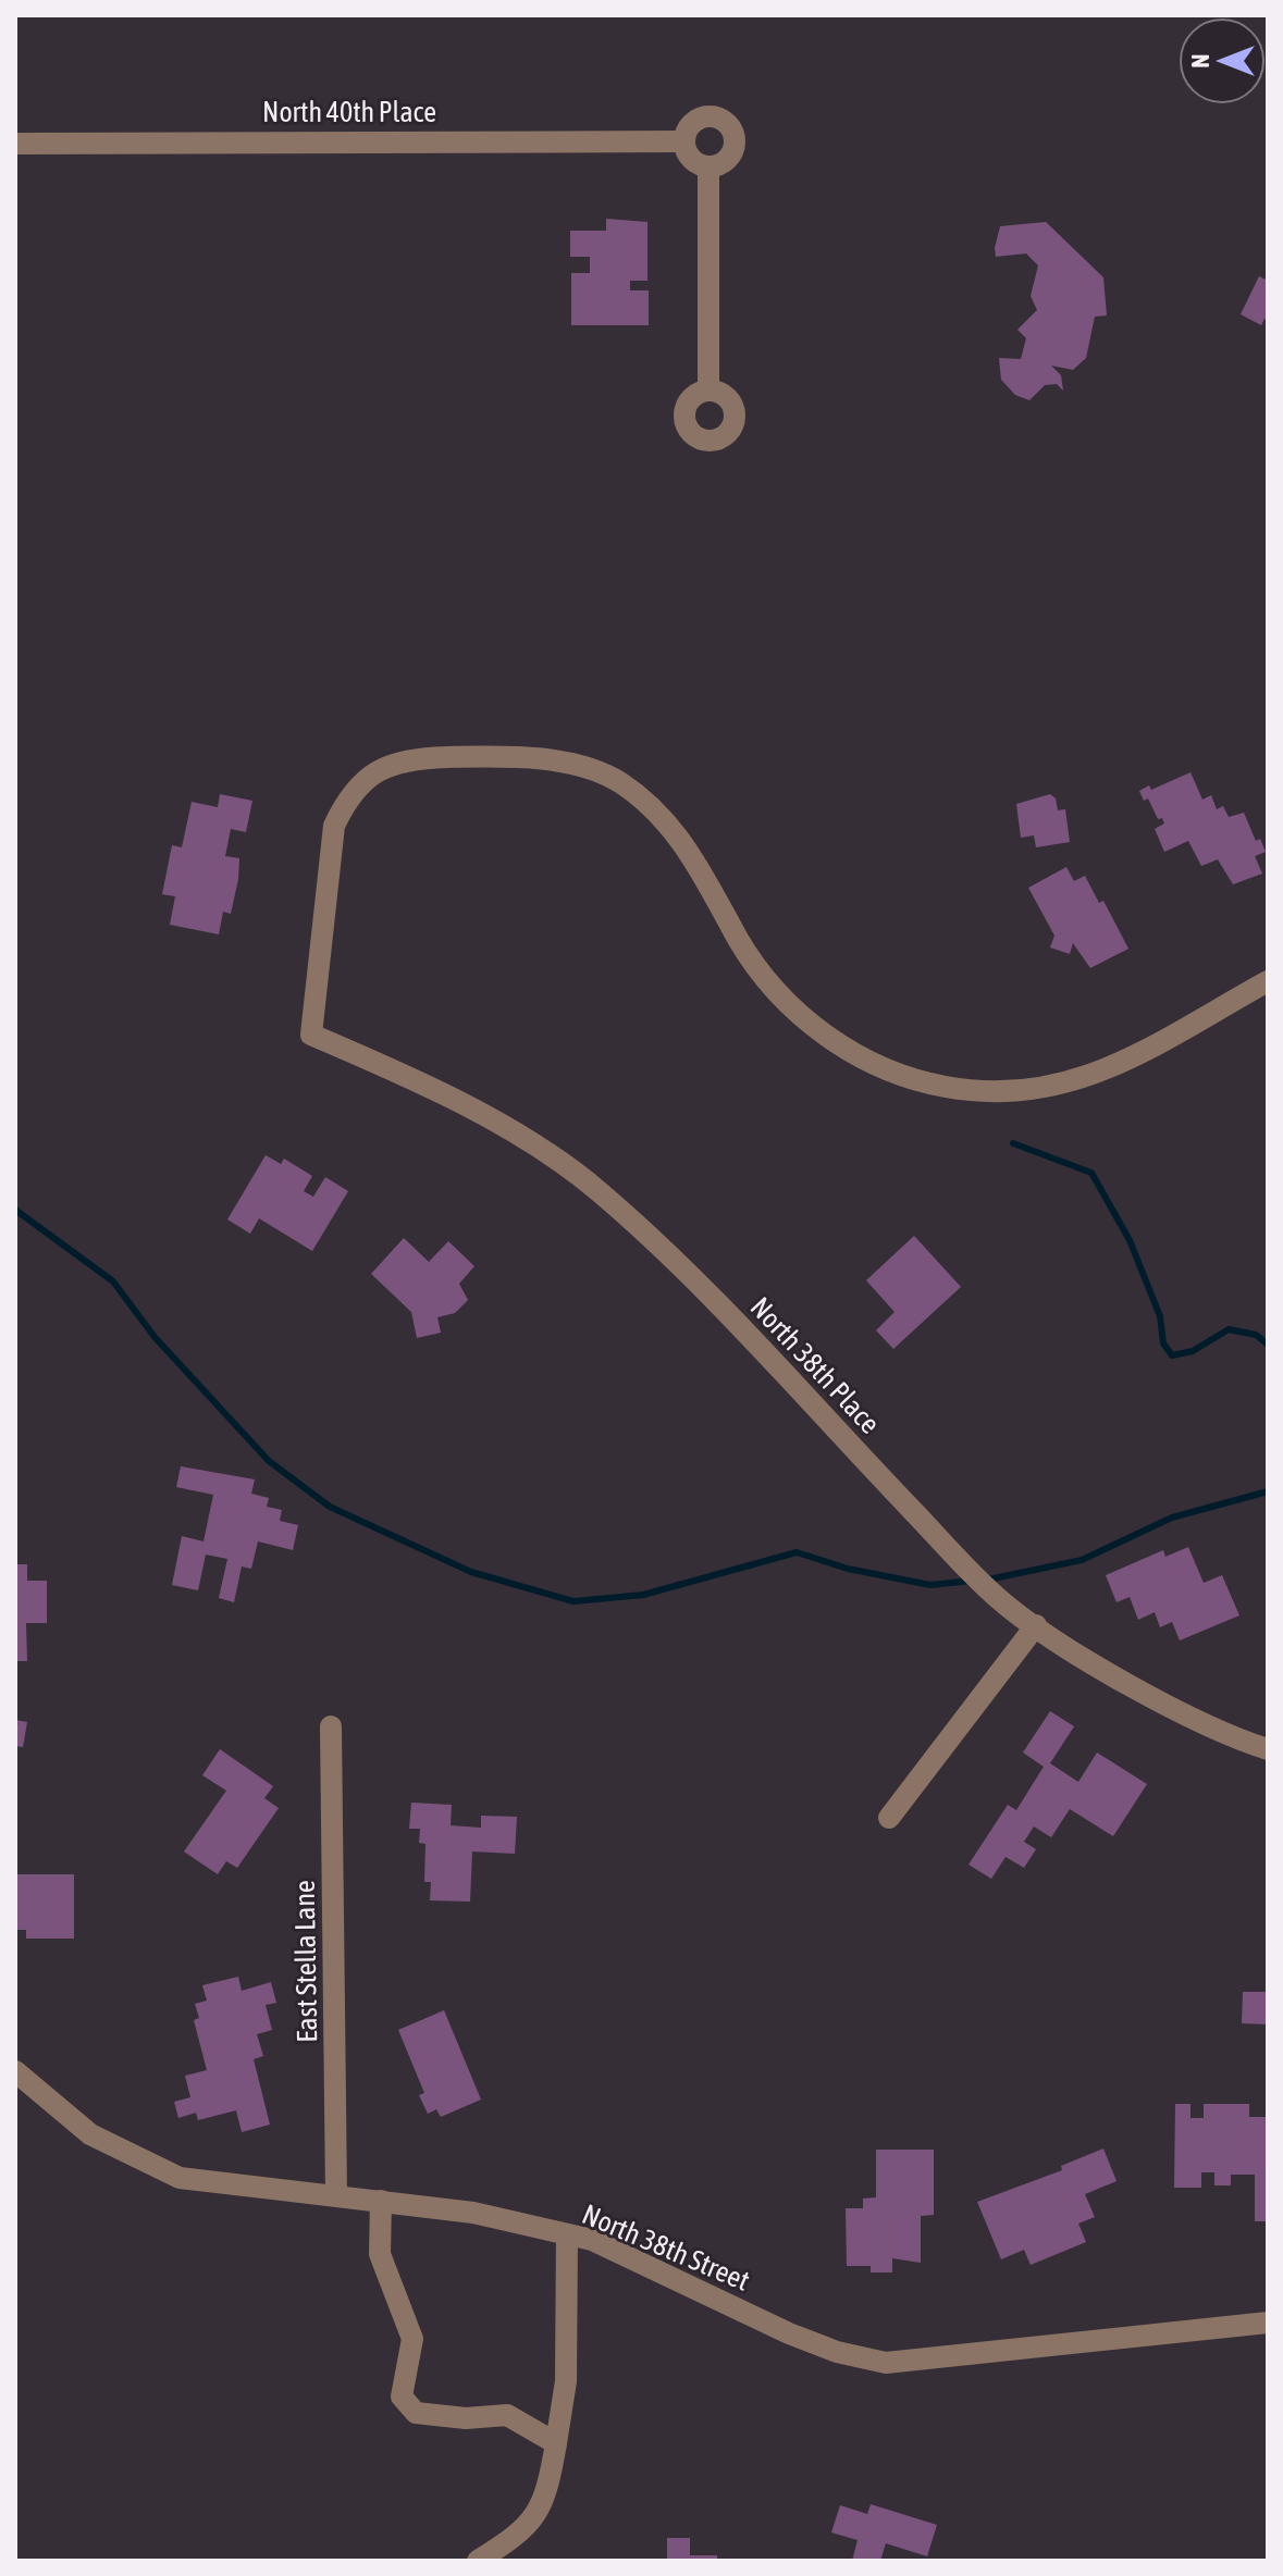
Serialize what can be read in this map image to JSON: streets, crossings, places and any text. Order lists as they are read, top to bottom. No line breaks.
{"streets":{"street":["North 40th Place","North 38th Place","East Stella Lane","North 38th Street"]},"crossings":[["East Stella Lane","North 38th Street"]],"north":"left"}
